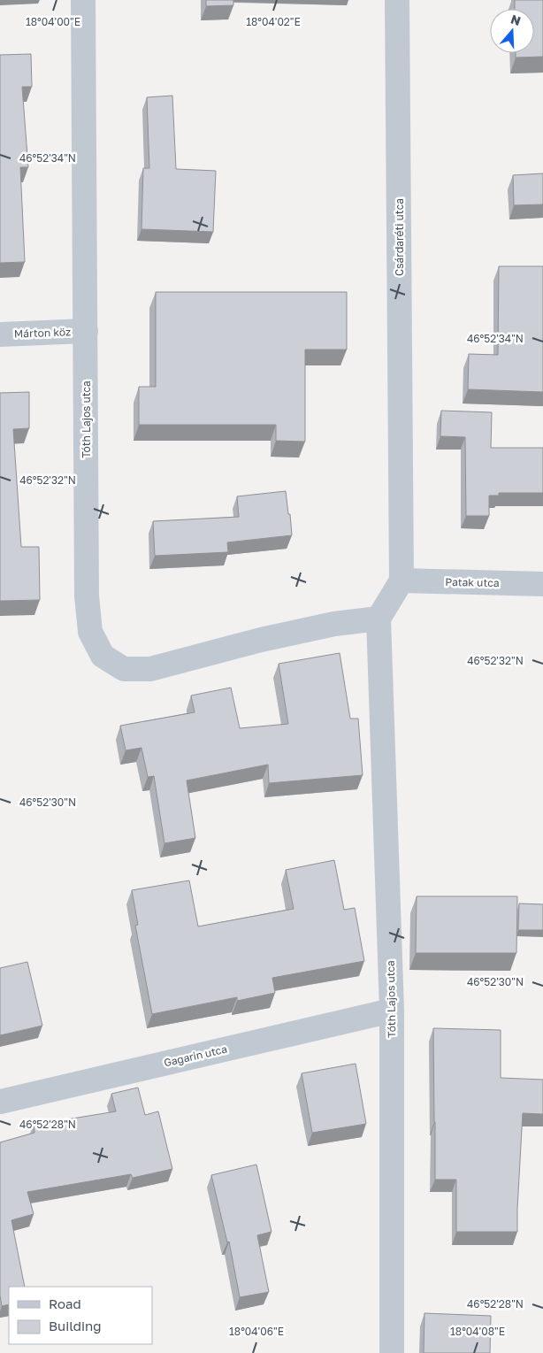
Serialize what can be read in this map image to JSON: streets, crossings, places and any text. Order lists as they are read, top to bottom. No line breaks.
{"streets":{"street":["Csárdaréti utca","Márton köz","Tóth Lajos utca","Patak utca","Gagarin utca"]},"crossings":[["Csárdaréti utca","Patak utca"],["Márton köz","Tóth Lajos utca"],["Tóth Lajos utca","Gagarin utca"]],"legend":["Road","Building"],"north":"top","coordinates":["18°04'00\"E","18°04'02\"E","46°52'34\"N","46°52'32\"N","46°52'30\"N","46°52'28\"N","18°04'06\"E","18°04'08\"E"]}
